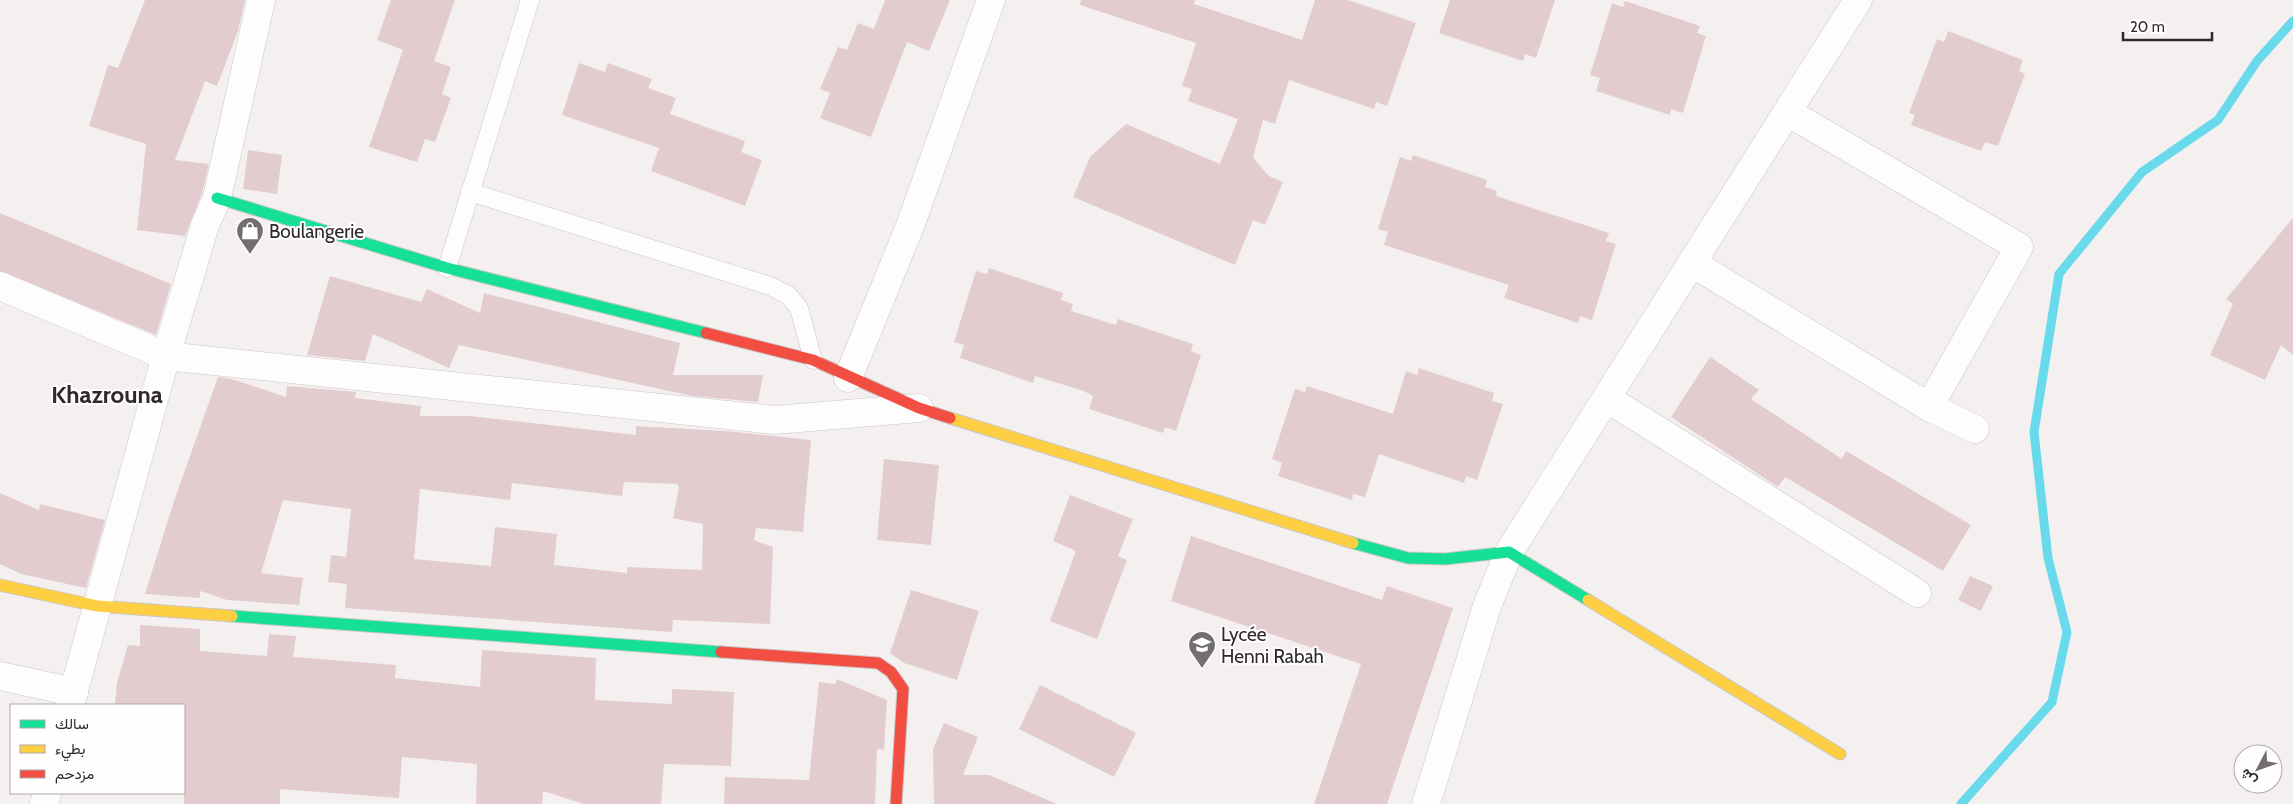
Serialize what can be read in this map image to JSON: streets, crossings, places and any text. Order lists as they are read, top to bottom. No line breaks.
{"districts":["Khazrouna"],"places":{"shop":["Boulangerie"],"school or university":["Lycée Henni Rabah"]},"legend":["سالك","بطيء","مزدحم"],"scale_bar":"20 m","north":"bottom left"}
